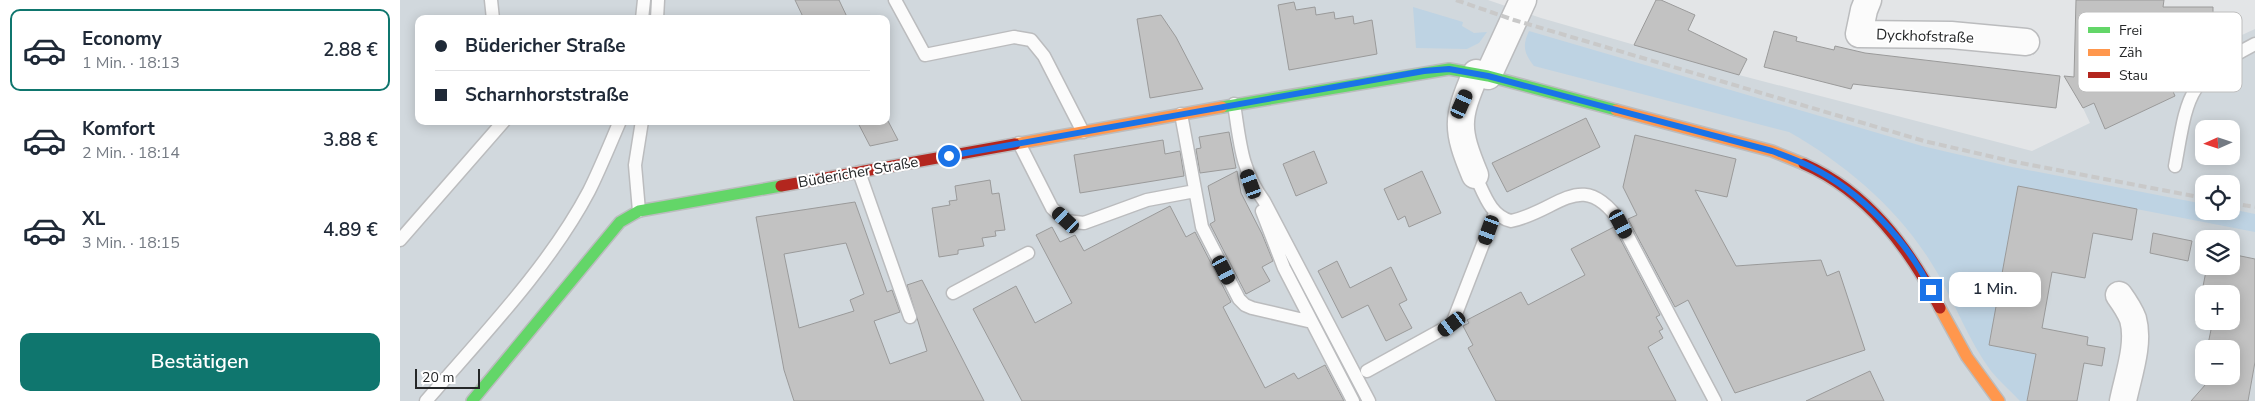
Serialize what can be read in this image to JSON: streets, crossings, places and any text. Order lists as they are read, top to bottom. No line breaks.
{"streets":{"street":["Dyckhofstraße","Büdericher Straße"]},"legend":["Frei","Zäh","Stau"],"scale_bar":"20 m","north":"left","page":{"list":[{"name":"Economy","note":"1 Min. · 18:13","value":"2.88 €"},{"name":"Komfort","note":"2 Min. · 18:14","value":"3.88 €"},{"name":"XL","note":"3 Min. · 18:15","value":"4.89 €"}],"banner":["Büdericher Straße","Scharnhorststraße"],"map_buttons":["+","−"],"bubble":"1 Min.","buttons":"Bestätigen","scale":"20 m"}}
